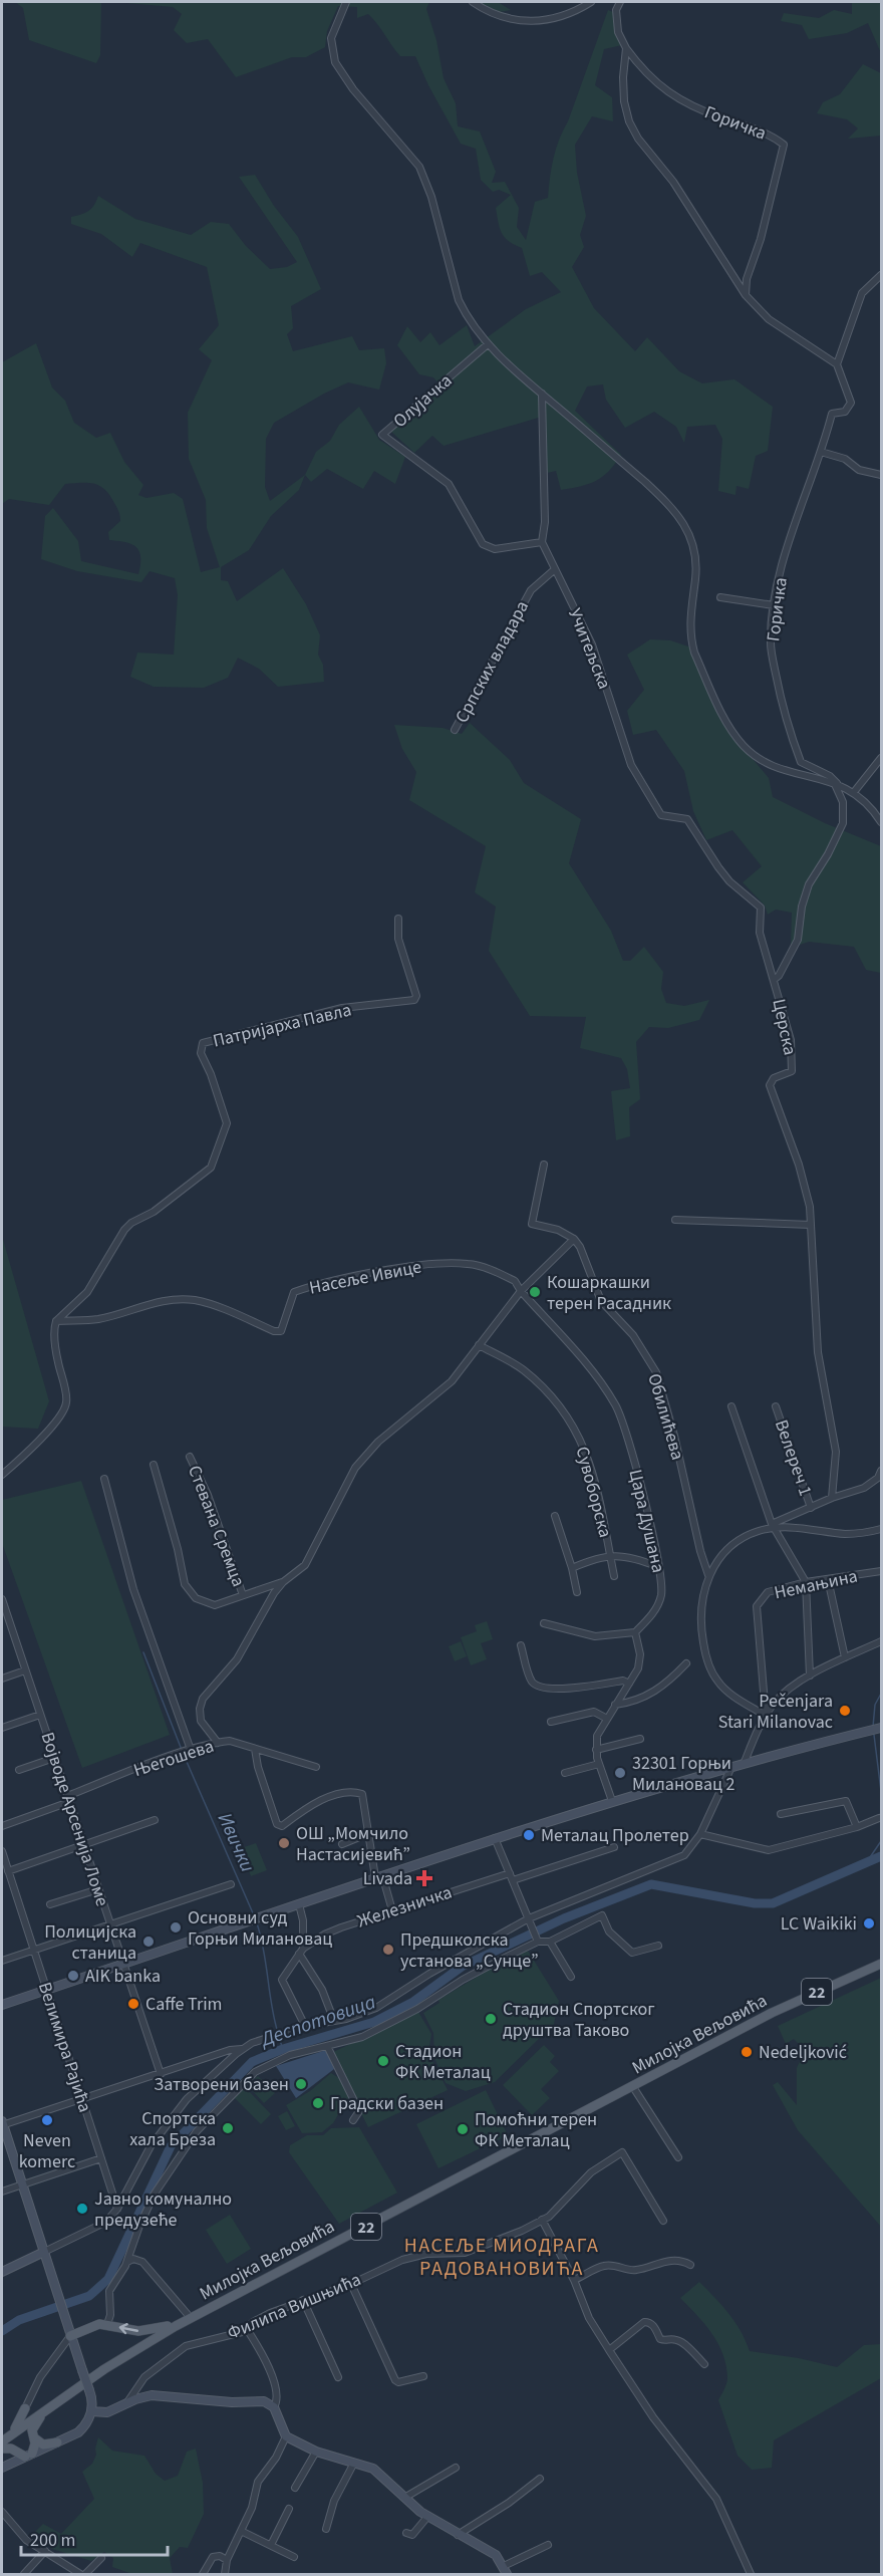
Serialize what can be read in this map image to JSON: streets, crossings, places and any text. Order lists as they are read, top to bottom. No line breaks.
{"streets":{"main road":["22","Милојка Вељовића"],"street":["Горичка","Олујачка","Учитељска","Српских владара","Патријарха Павла","Церска","Насеље Ивице","Обилићева","Велереч 1","Сувоборска","Цара Душана","Стевана Сремца","Немањина","Његошева","Војводе Арсенија Ломе","Железничка","Велимира Рајића","Филипа Вишњића"]},"crossings":[["Олујачка","Учитељска"],["Учитељска","Српских владара"],["Учитељска","Церска"],["Патријарха Павла","Насеље Ивице"],["Насеље Ивице","Цара Душана"],["Његошева","Војводе Арсенија Ломе"]],"districts":["НАСЕЉЕ МИОДРАГА РАДОВАНОВИЋА"],"water":["Ивички","Деспотовица"],"places":{"other":["Кошаркашки терен Расадник","Pečenjara Stari Milanovac","32301 Горњи Милановац 2","Металац Пролетер","ОШ „Момчило Настасијевић”","LC Waikiki","Основни суд Горњи Милановац","Полицијска станица","Предшколска установа „Сунце”","AIK banka","Caffe Trim","Стадион Спортског друштва Таково","Nedeljković","Стадион ФК Металац","Затворени базен","Градски базен","Neven komerc","Спортска хала Бреза","Помоћни терен ФК Металац","Јавно комунално предузеће"],"health":["Livada"]},"scale_bar":"200 m"}
